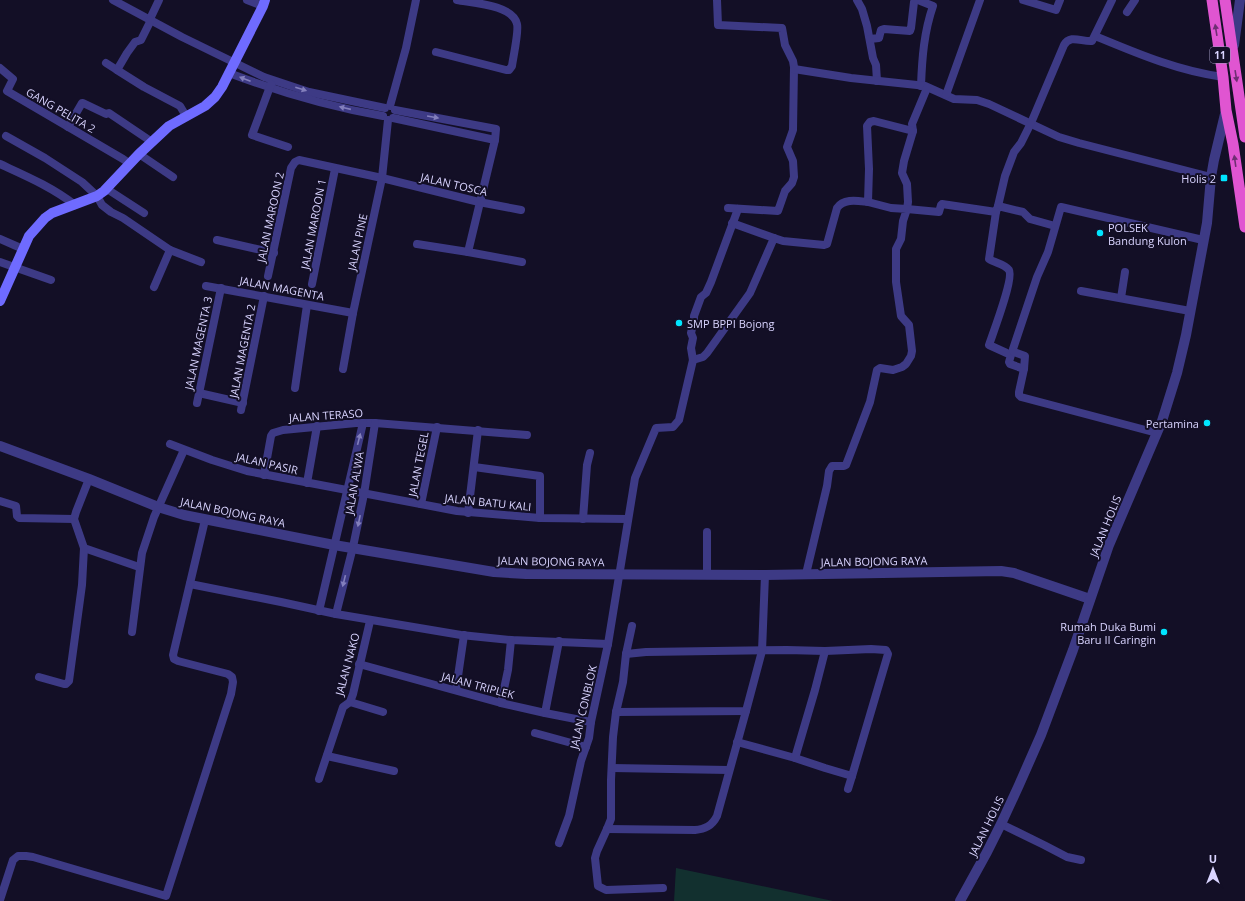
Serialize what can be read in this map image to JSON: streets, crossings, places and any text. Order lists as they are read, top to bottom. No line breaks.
{"streets":{"highway":["11"],"street":["GANG PELITA 2","JALAN TOSCA","JALAN MAROON 2","JALAN MAROON 1","JALAN PINE","JALAN MAGENTA","JALAN MAGENTA 3","JALAN MAGENTA 2","JALAN TERASO","JALAN PASIR","JALAN TEGEL","JALAN ALWA","JALAN BATU KALI","JALAN BOJONG RAYA","JALAN HOLIS","JALAN NAKO","JALAN TRIPLEK","JALAN CONBLOK"]},"crossings":[["11","JALAN HOLIS"],["JALAN TOSCA","JALAN MAROON 2"],["JALAN TOSCA","JALAN MAROON 1"],["JALAN TOSCA","JALAN PINE"],["JALAN PINE","JALAN MAGENTA"],["JALAN MAGENTA","JALAN MAGENTA 3"],["JALAN MAGENTA","JALAN MAGENTA 2"],["JALAN MAGENTA 3","JALAN MAGENTA 2"],["JALAN TERASO","JALAN PASIR"],["JALAN TERASO","JALAN TEGEL"],["JALAN TERASO","JALAN ALWA"],["JALAN PASIR","JALAN ALWA"],["JALAN PASIR","JALAN BATU KALI"],["JALAN TEGEL","JALAN BATU KALI"],["JALAN ALWA","JALAN BATU KALI"],["JALAN ALWA","JALAN BOJONG RAYA"],["JALAN BATU KALI","JALAN CONBLOK"],["JALAN BOJONG RAYA","JALAN HOLIS"],["JALAN BOJONG RAYA","JALAN CONBLOK"],["JALAN NAKO","JALAN TRIPLEK"],["JALAN TRIPLEK","JALAN CONBLOK"]],"places":{"transit":["Holis 2"],"other":["POLSEK Bandung Kulon","SMP BPPI Bojong","Pertamina","Rumah Duka Bumi Baru II Caringin"]},"north":"top"}
